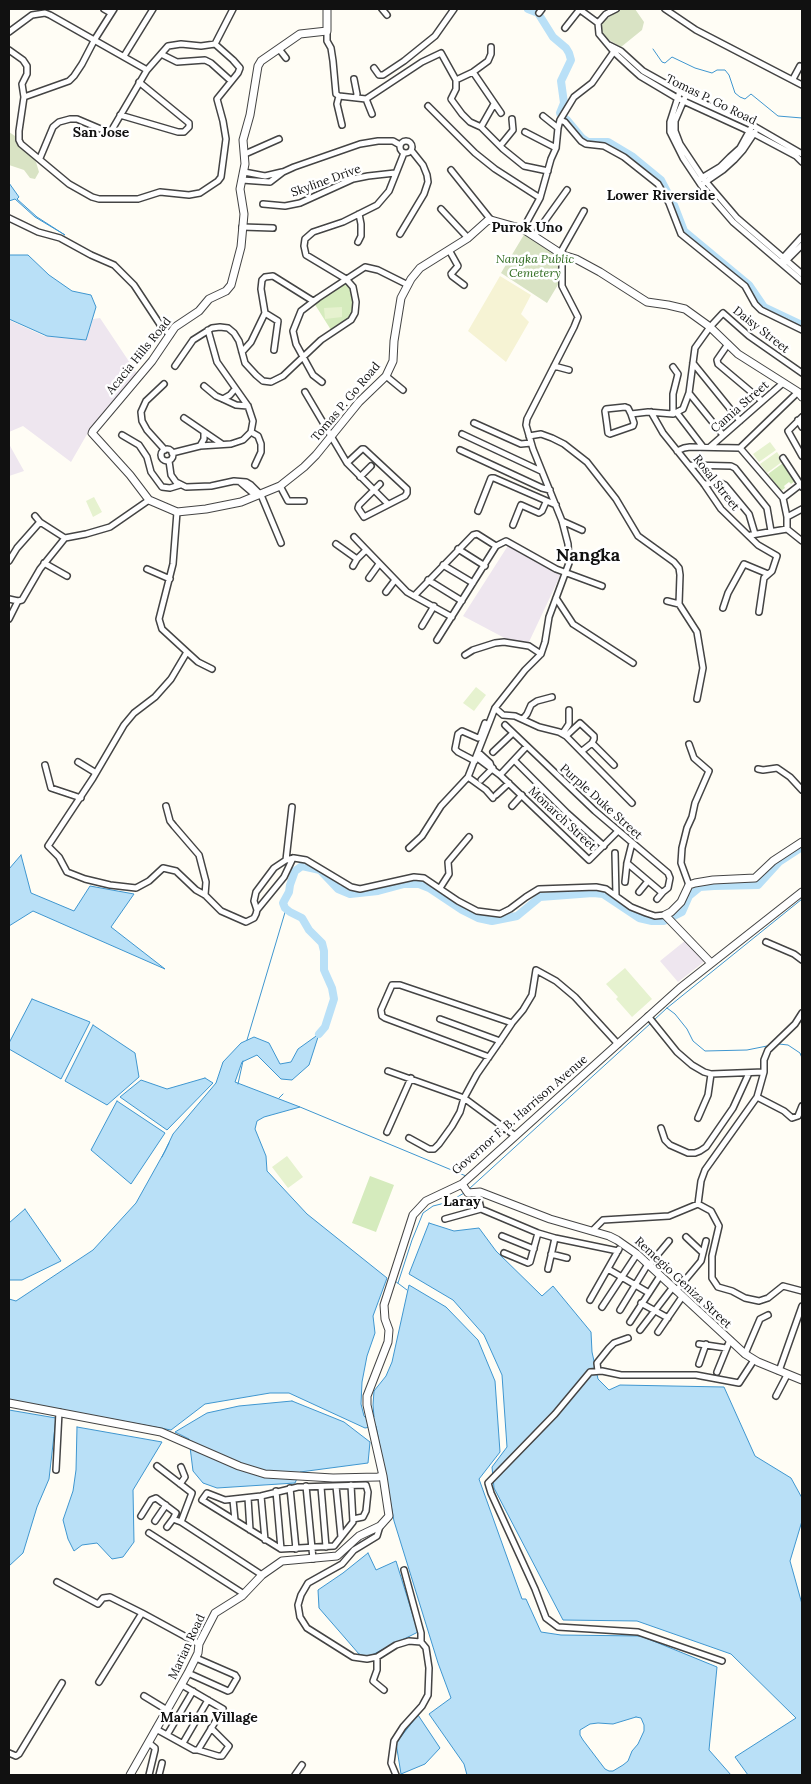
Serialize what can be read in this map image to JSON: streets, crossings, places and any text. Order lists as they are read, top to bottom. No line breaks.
{"streets":{"street":["Tomas P. Go Road","Skyline Drive","Daisy Street","Acacia Hills Road","Camia Street","Rosal Street","Purple Duke Street","Monarch Street","Governor F. B. Harrison Avenue","Remegio Geniza Street","Marian Road"]},"crossings":[["Tomas P. Go Road","Acacia Hills Road"],["Purple Duke Street","Monarch Street"],["Governor F. B. Harrison Avenue","Remegio Geniza Street"]],"districts":["San Jose","Lower Riverside","Purok Uno","Nangka","Laray","Marian Village"],"parks":["Nangka Public Cemetery"]}
